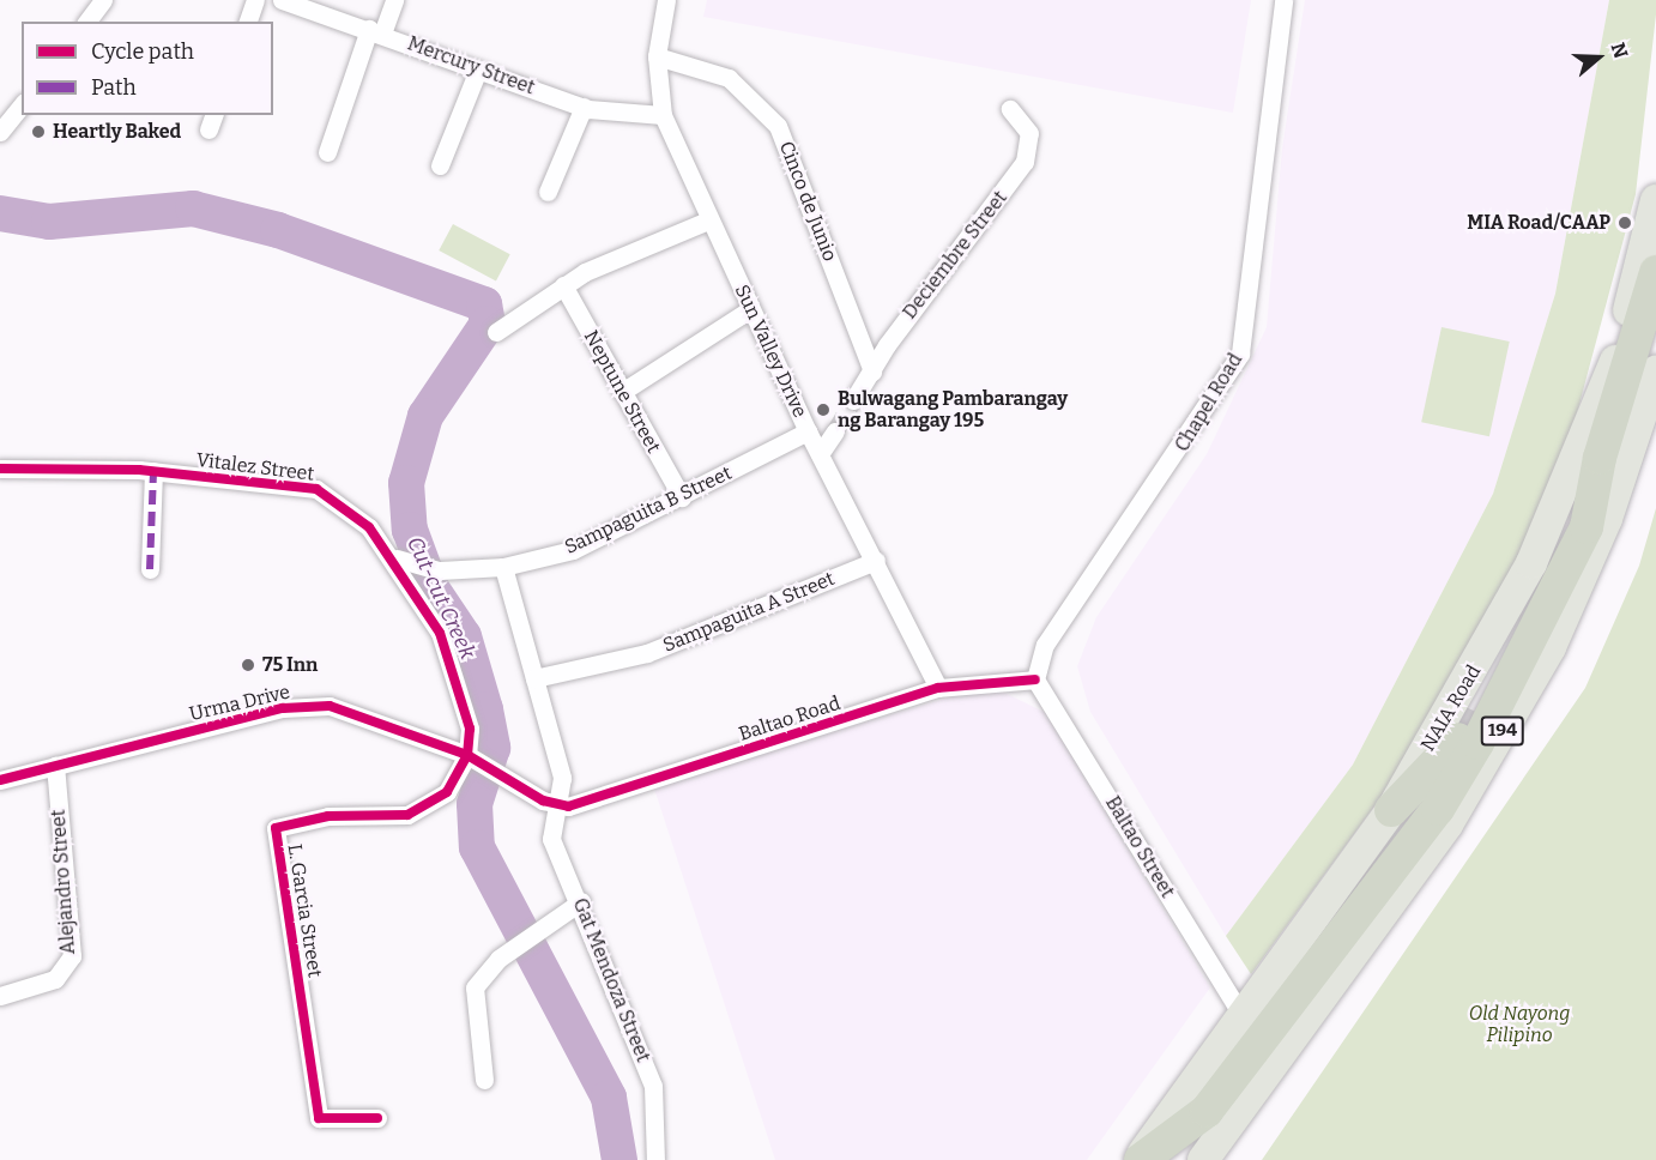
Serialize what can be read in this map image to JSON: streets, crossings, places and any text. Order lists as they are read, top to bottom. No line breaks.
{"streets":{"main road":["NAIA Road","194"],"street":["Mercury Street","Cinco de Junio","Deciembre Street","Sun Valley Drive","Neptune Street","Chapel Road","Vitalez Street","Sampaguita B Street","Sampaguita A Street","Urma Drive","Baltao Road","Baltao Street","Alejandro Street","L. Garcia Street","Gat Mendoza Street"]},"crossings":[["Mercury Street","Sun Valley Drive"],["Cinco de Junio","Deciembre Street"],["Cinco de Junio","Sun Valley Drive"],["Sun Valley Drive","Sampaguita B Street"],["Sun Valley Drive","Sampaguita A Street"],["Sun Valley Drive","Baltao Road"],["Neptune Street","Sampaguita B Street"],["Chapel Road","Baltao Road"],["Chapel Road","Baltao Street"],["Vitalez Street","Sampaguita B Street"],["Vitalez Street","Urma Drive"],["Vitalez Street","L. Garcia Street"],["Urma Drive","Baltao Road"],["Urma Drive","Alejandro Street"],["Urma Drive","L. Garcia Street"],["Urma Drive","Gat Mendoza Street"],["NAIA Road","Baltao Street"],["Baltao Road","Baltao Street"],["Baltao Road","Gat Mendoza Street"]],"water":["Cut-cut Creek"],"parks":["Old Nayong Pilipino"],"places":["Heartly Baked","MIA Road/CAAP","Bulwagang Pambarangay ng Barangay 195","75 Inn"],"legend":["Cycle path","Path"],"north":"right"}
